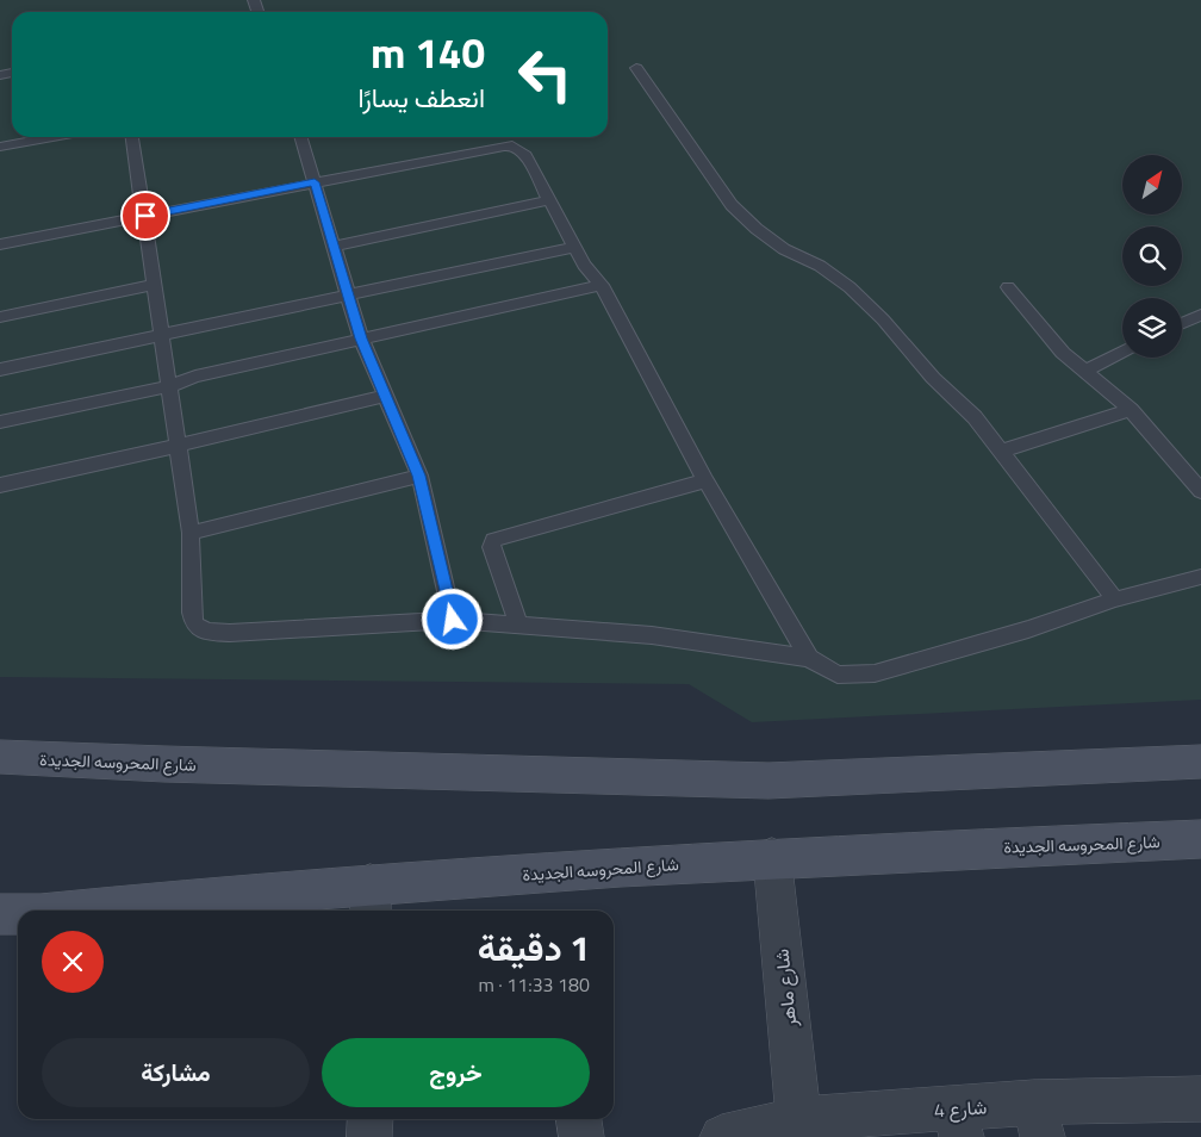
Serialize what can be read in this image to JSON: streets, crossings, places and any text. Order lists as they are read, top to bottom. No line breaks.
{"streets":{"main road":["شارع المحروسه الجديدة"],"street":["شارع ماهر","شارع 4"]},"crossings":[["شارع المحروسه الجديدة","شارع ماهر"],["شارع ماهر","شارع 4"]],"north":"top right","page":{"turn":["140 m","انعطف يسارًا"],"heading":["1 دقيقة","180 m · 11:33"],"buttons":["خروج","مشاركة"]}}
